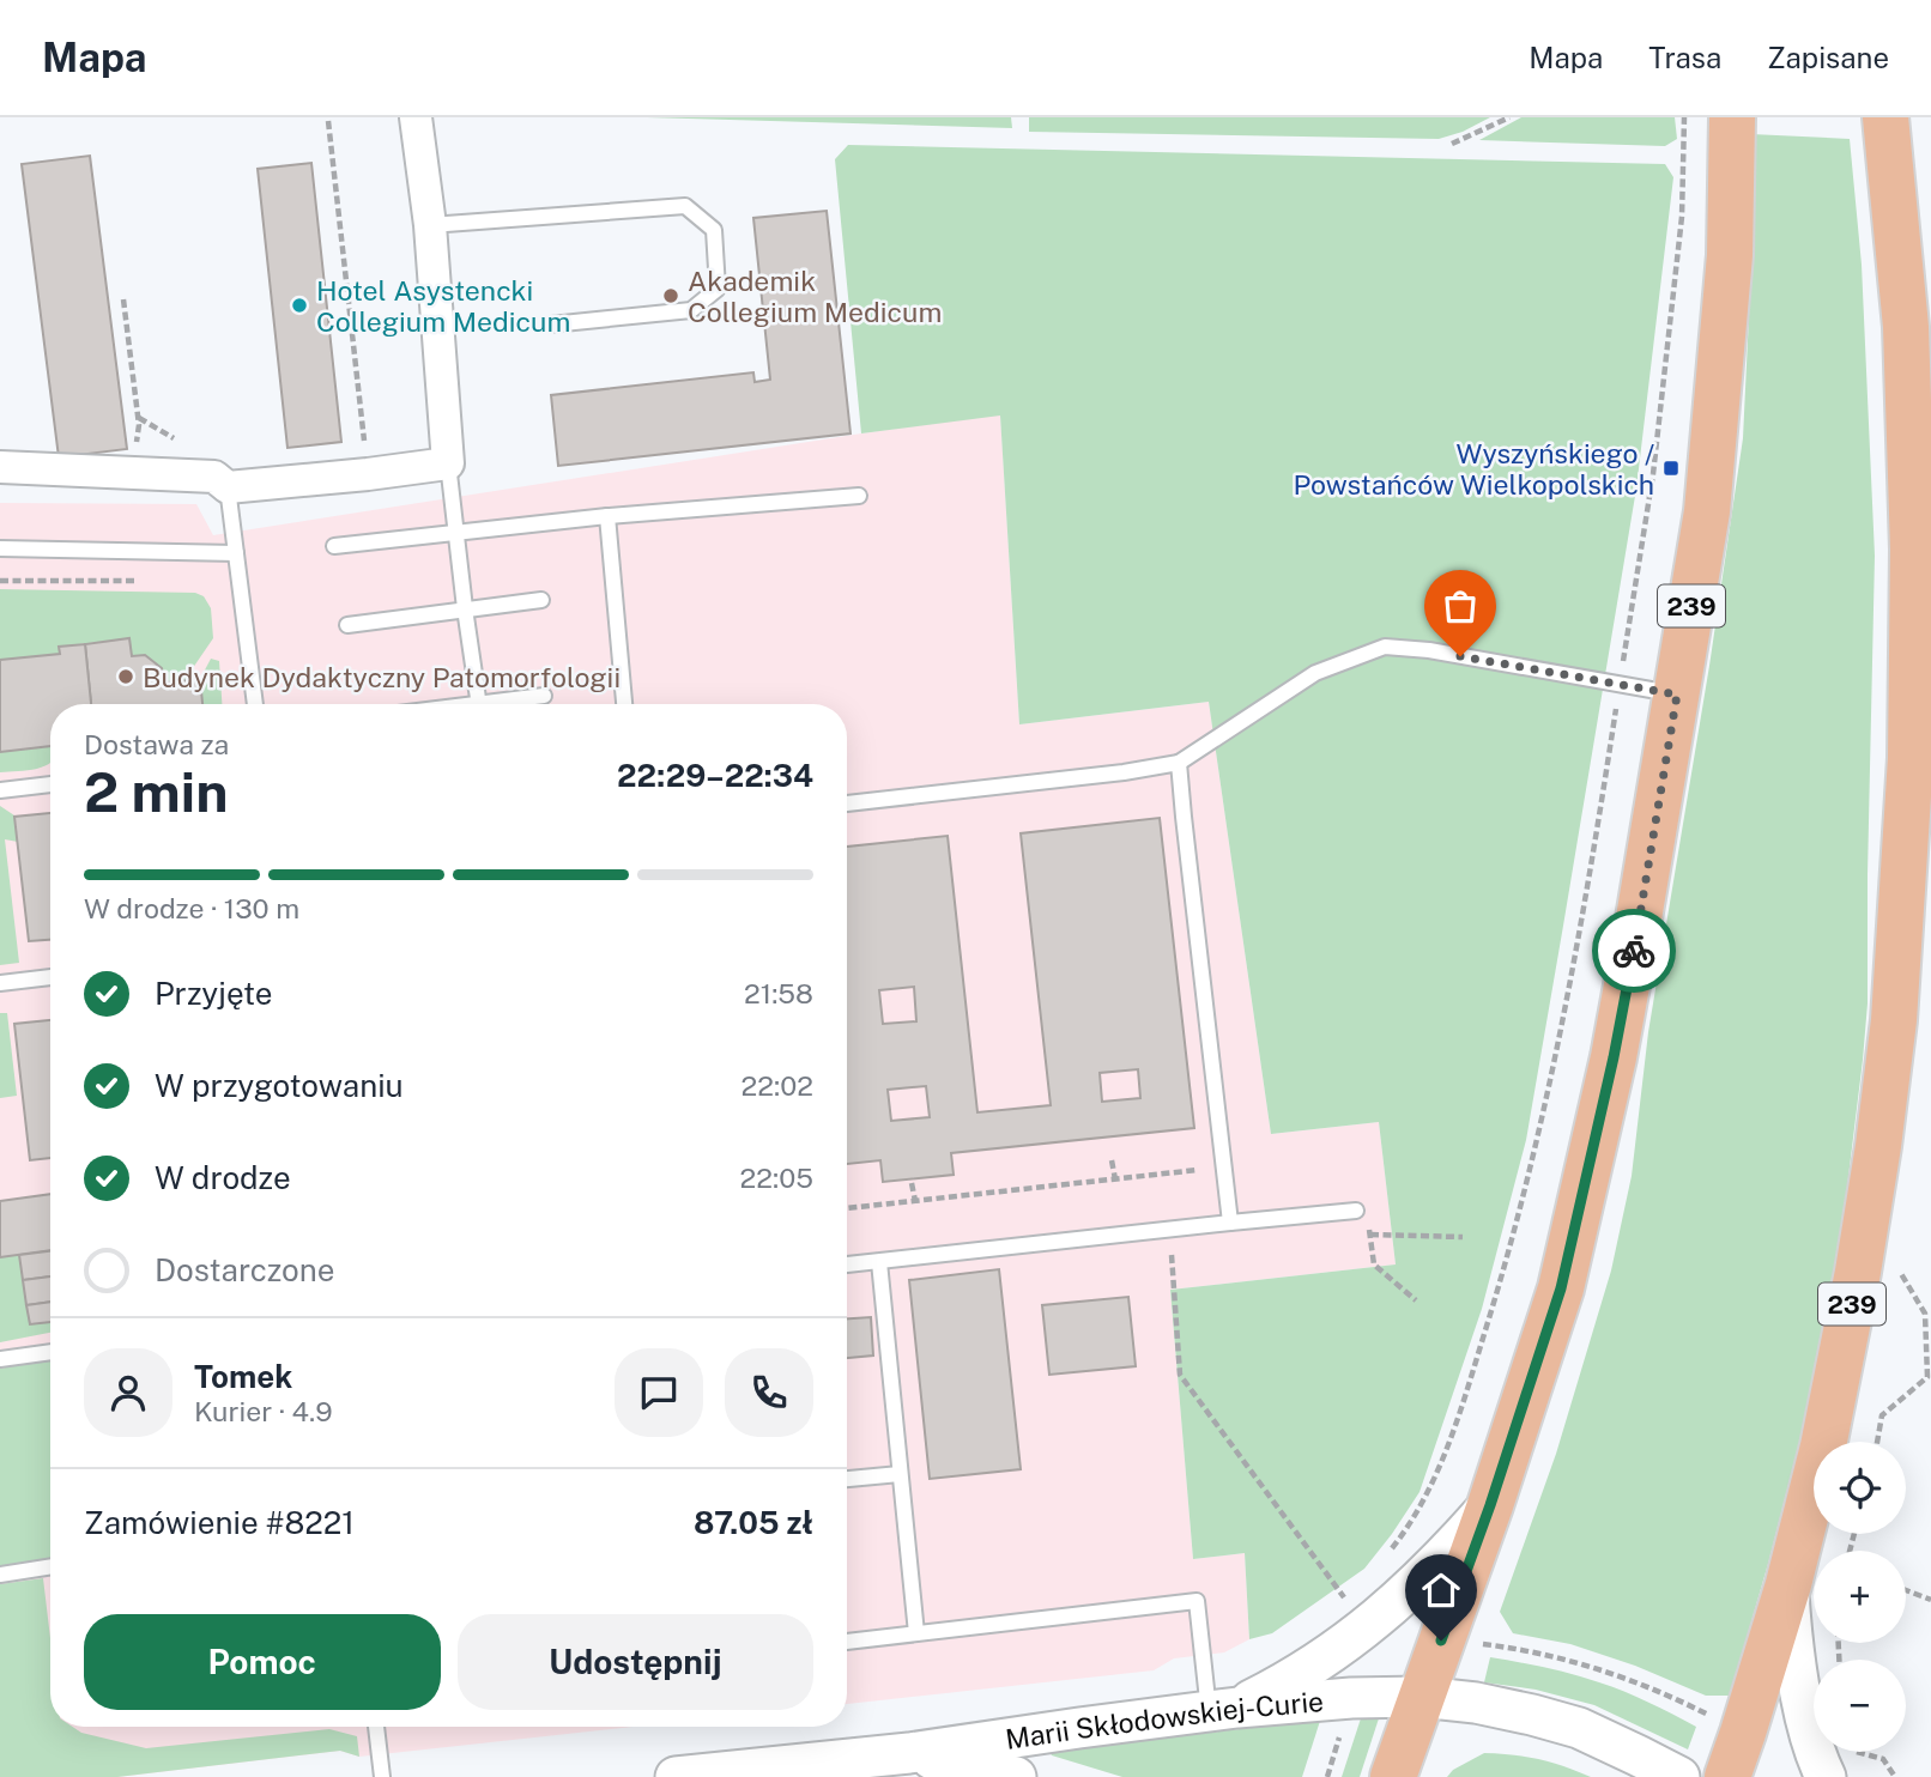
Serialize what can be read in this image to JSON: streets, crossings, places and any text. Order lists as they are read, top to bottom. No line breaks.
{"streets":{"main road":["239"],"street":["Marii Skłodowskiej-Curie"]},"crossings":[["239","Marii Skłodowskiej-Curie"]],"places":{"other":["Akademik Collegium Medicum","Hotel Asystencki Collegium Medicum","Budynek Dydaktyczny Patomorfologii"],"transit":["Wyszyńskiego / Powstańców Wielkopolskich"]},"page":{"header":"Mapa","nav":["Mapa","Trasa","Zapisane"],"heading":["2 min","Dostawa za","22:29–22:34"],"panel":["Tomek","Kurier · 4.9","Zamówienie #8221","87.05 zł"],"bar":"W drodze · 130 m","list":[["Przyjęte","21:58"],["W przygotowaniu","22:02"],["W drodze","22:05"],"Dostarczone"],"map_buttons":["+","−"],"buttons":["Pomoc","Udostępnij"]}}
